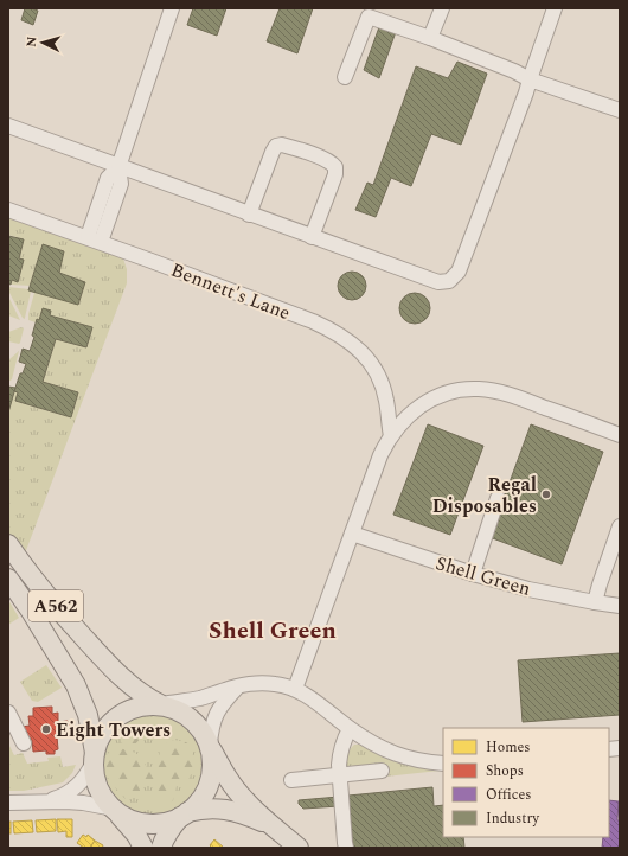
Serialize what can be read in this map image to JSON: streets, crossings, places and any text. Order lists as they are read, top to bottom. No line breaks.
{"streets":{"main road":["A562"],"street":["Bennett's Lane","Shell Green"]},"districts":["Shell Green"],"places":["Regal Disposables","Eight Towers"],"legend":["Homes","Shops","Offices","Industry"],"north":"left"}
